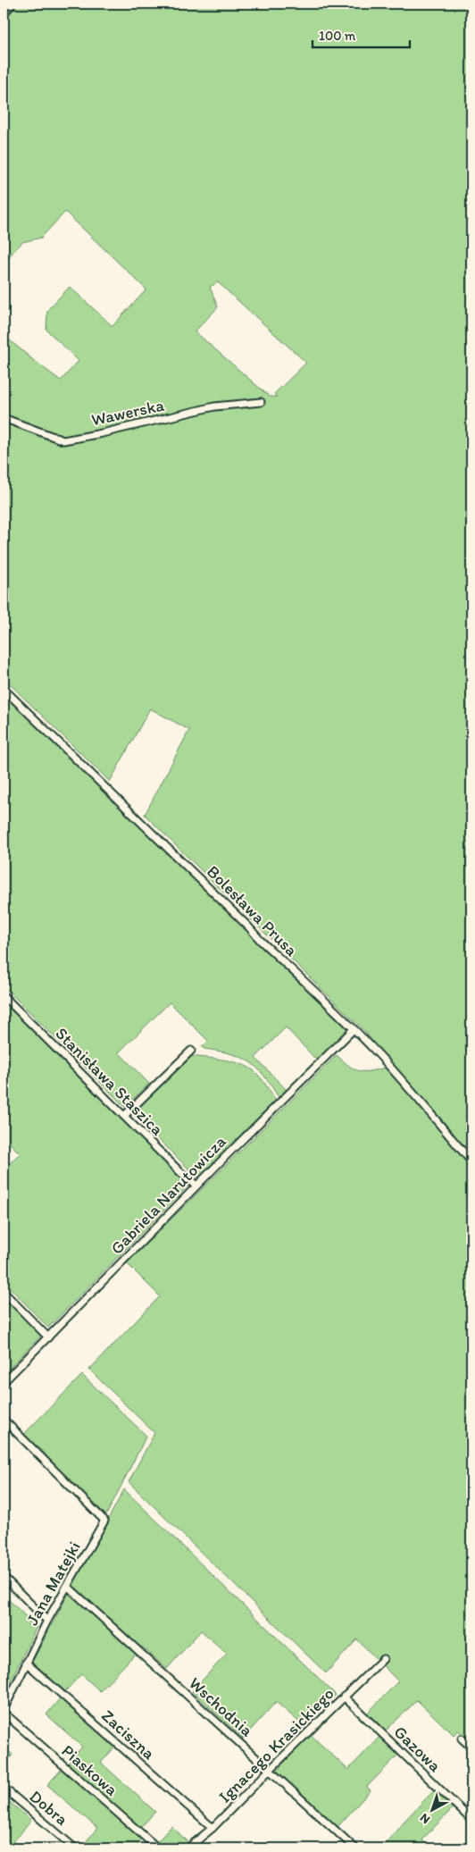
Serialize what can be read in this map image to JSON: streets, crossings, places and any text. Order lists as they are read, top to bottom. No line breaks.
{"streets":{"street":["Wawerska","Bolesława Prusa","Stanisława Staszica","Gabriela Narutowicza","Jana Matejki","Wschodnia","Zaciszna","Ignacego Krasickiego","Gazowa","Piaskowa","Dobra"]},"crossings":[["Bolesława Prusa","Gabriela Narutowicza"],["Stanisława Staszica","Gabriela Narutowicza"],["Jana Matejki","Wschodnia"],["Jana Matejki","Zaciszna"],["Jana Matejki","Piaskowa"],["Wschodnia","Ignacego Krasickiego"],["Zaciszna","Ignacego Krasickiego"],["Ignacego Krasickiego","Gazowa"]],"scale_bar":"100 m","north":"bottom left"}
